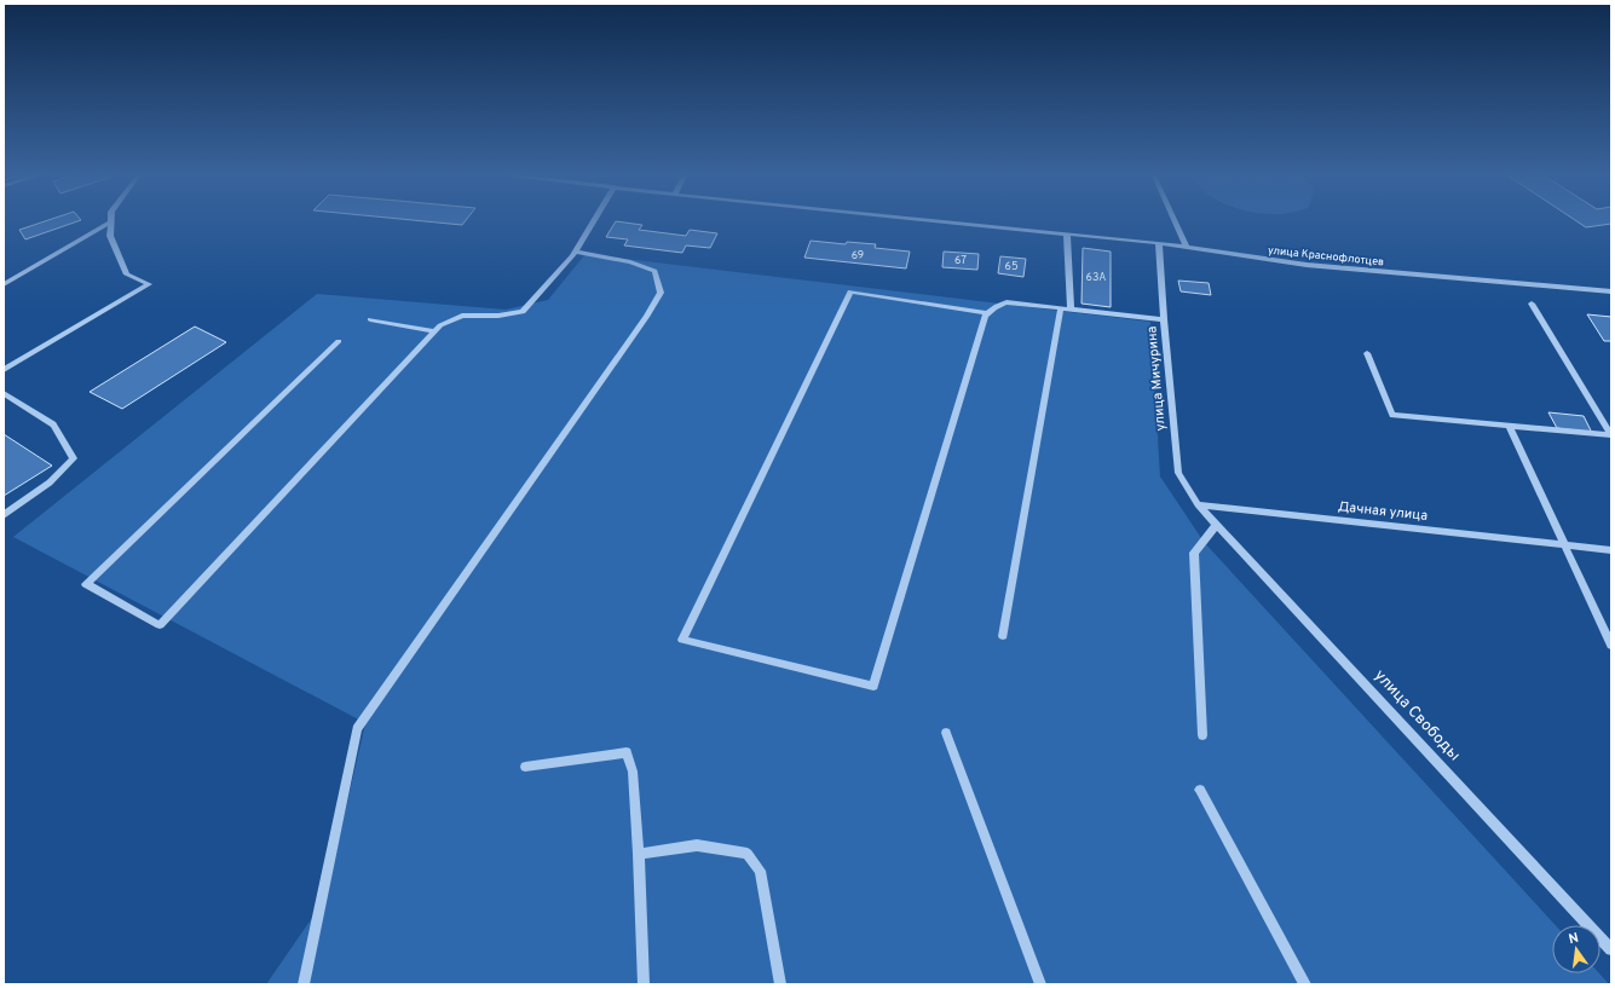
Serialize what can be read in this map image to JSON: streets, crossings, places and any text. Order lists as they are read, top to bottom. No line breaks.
{"streets":{"street":["улица Краснофлотцев","улица Мичурина","Дачная улица","улица Свободы"]},"crossings":[["улица Краснофлотцев","улица Мичурина"],["улица Мичурина","Дачная улица"],["улица Мичурина","улица Свободы"],["Дачная улица","улица Свободы"]],"house_numbers":["69","67","65","63А"],"north":"top"}
